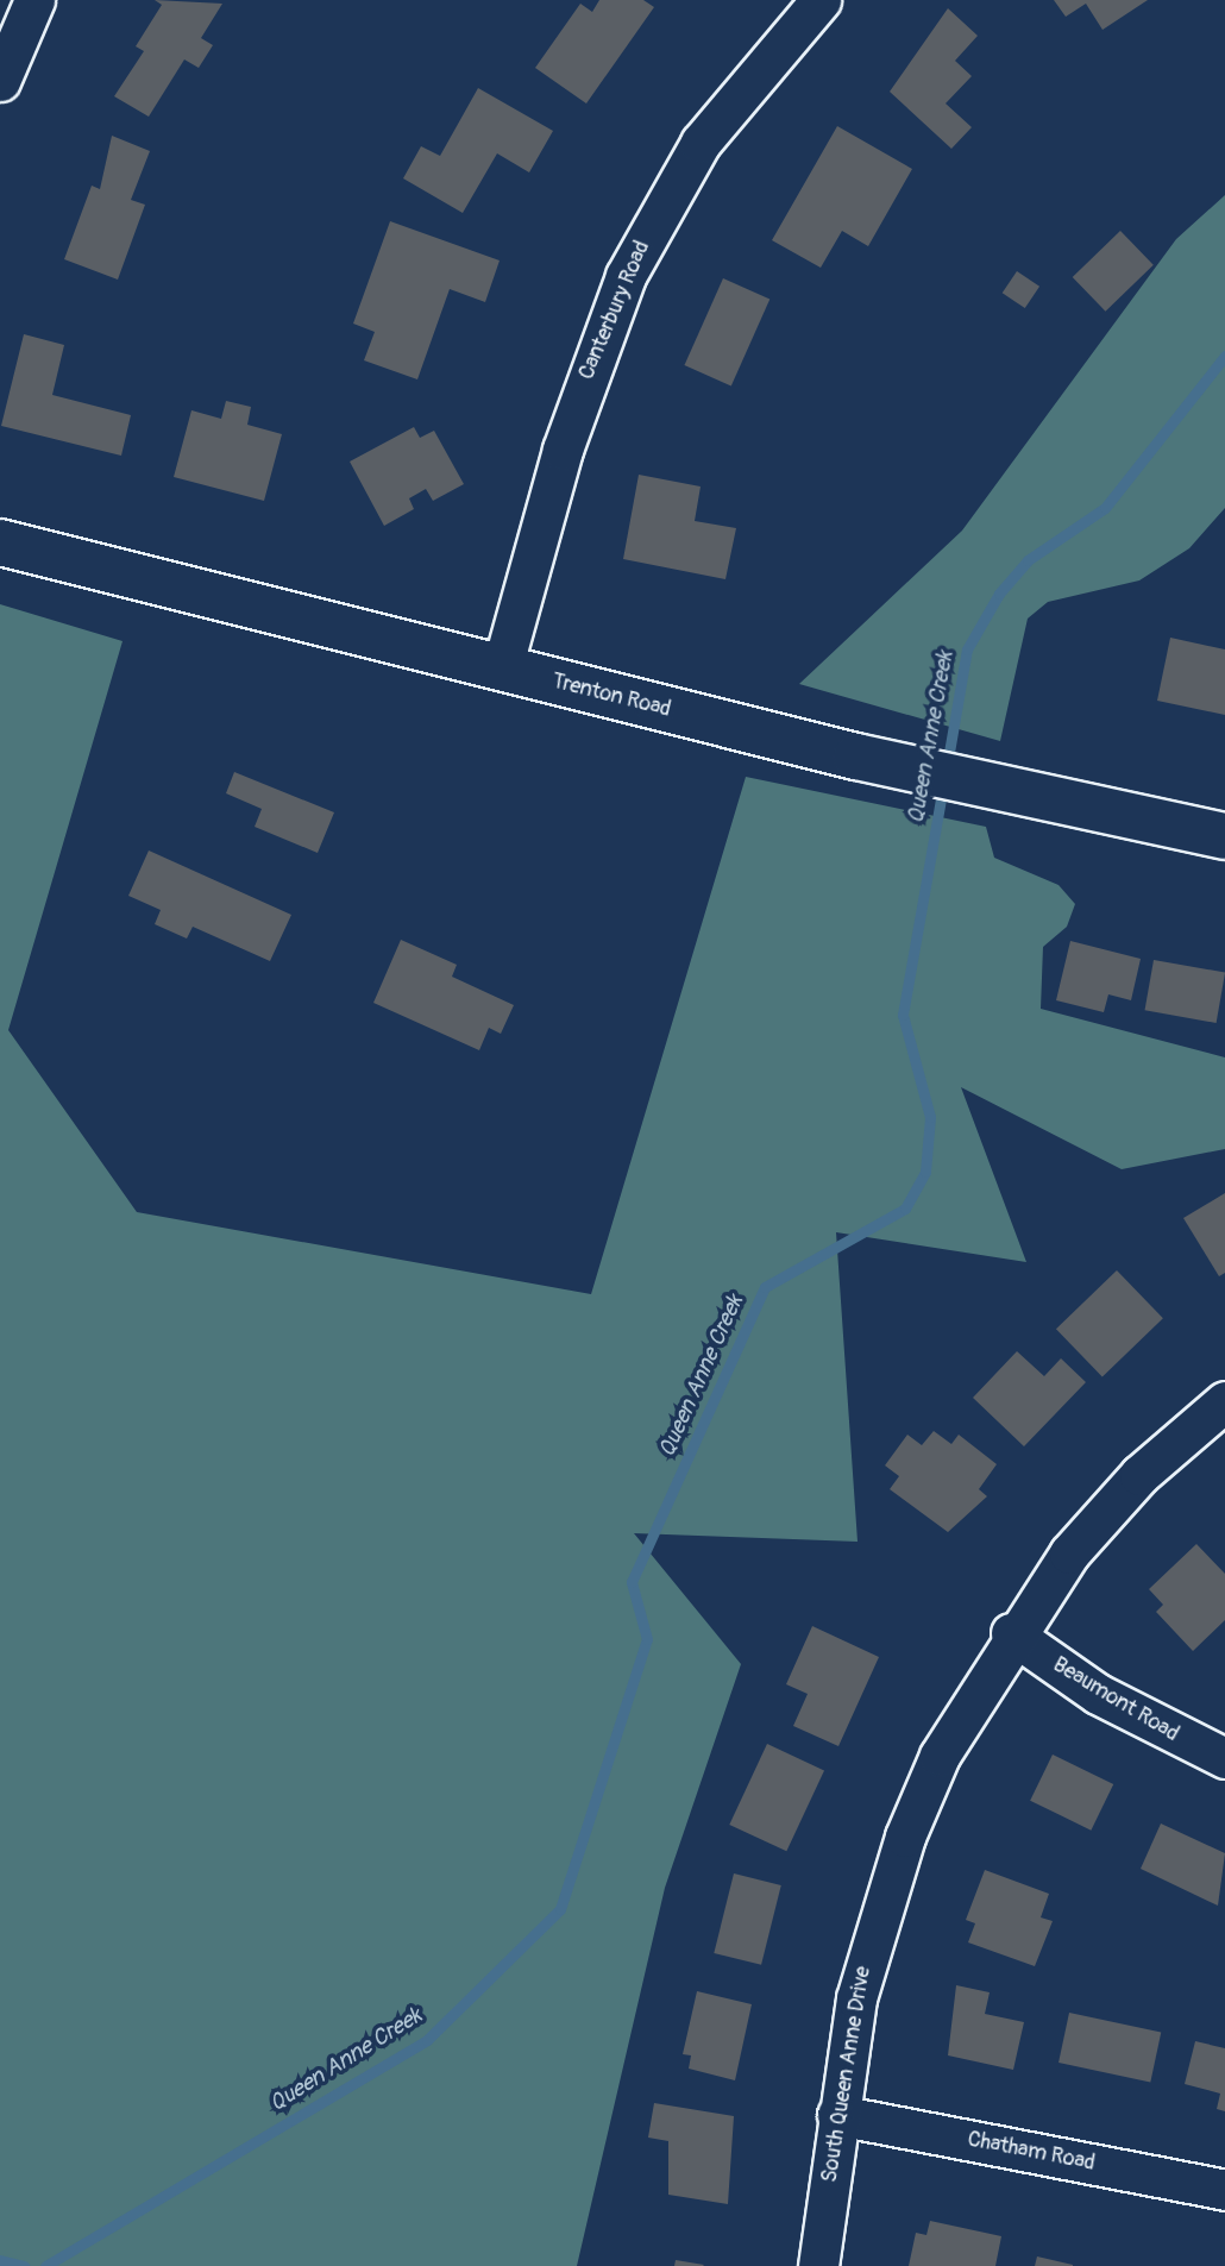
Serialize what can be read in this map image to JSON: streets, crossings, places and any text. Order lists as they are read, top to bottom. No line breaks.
{"streets":{"main road":["Trenton Road"],"street":["Canterbury Road","Beaumont Road","South Queen Anne Drive","Chatham Road"]},"crossings":[["Canterbury Road","Trenton Road"],["Beaumont Road","South Queen Anne Drive"],["South Queen Anne Drive","Chatham Road"]],"water":["Queen Anne Creek"]}
